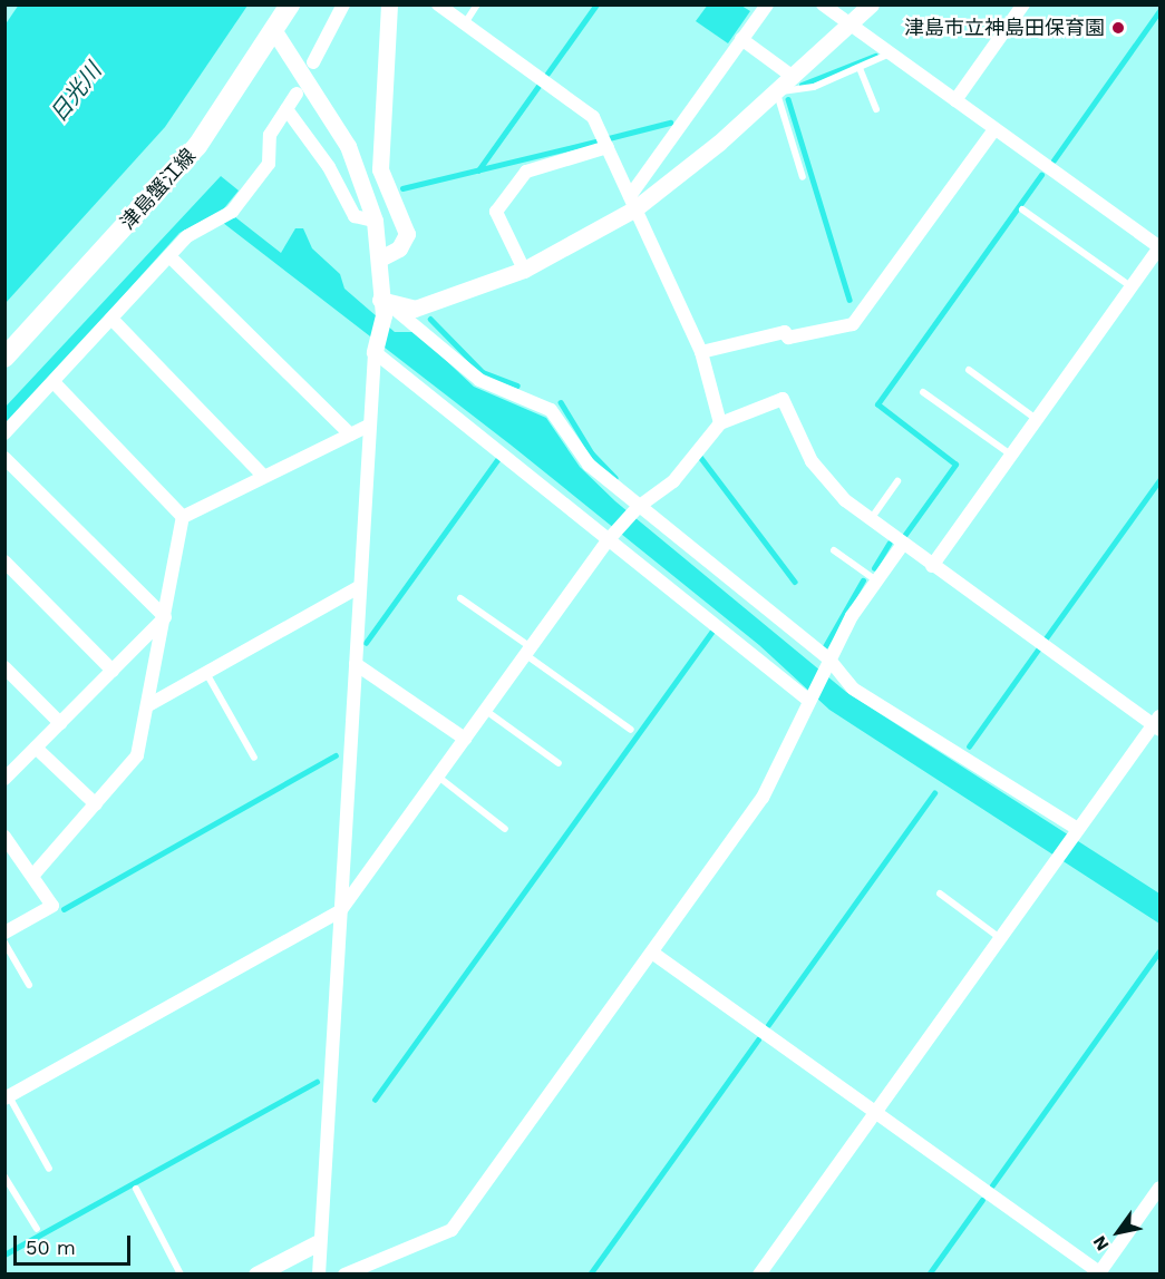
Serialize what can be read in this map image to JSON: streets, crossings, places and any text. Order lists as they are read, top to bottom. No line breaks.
{"streets":{"main road":["津島蟹江線"]},"water":["日光川"],"places":["津島市立神島田保育園"],"scale_bar":"50 m","north":"bottom left"}
